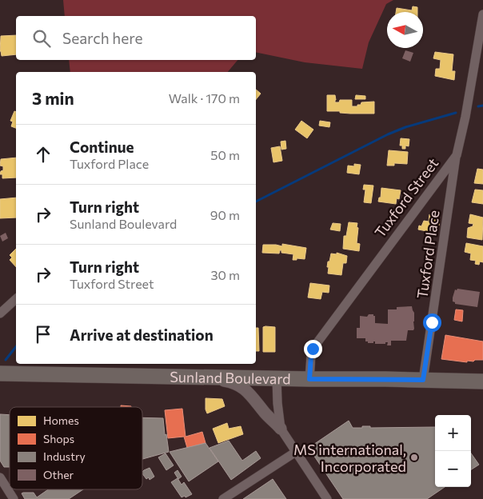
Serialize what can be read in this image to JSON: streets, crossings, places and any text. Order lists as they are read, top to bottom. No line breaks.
{"streets":{"main road":["Sunland Boulevard"],"street":["Tuxford Street","Tuxford Place"]},"crossings":[["Tuxford Street","Tuxford Place"],["Tuxford Street","Sunland Boulevard"],["Tuxford Place","Sunland Boulevard"]],"places":["MS international, Incorporated"],"legend":["Homes","Shops","Industry","Other"],"north":"left","page":{"search":"Search here","heading":["3 min","Walk · 170 m"],"list":[["Continue","Tuxford Place","50 m"],["Turn right","Sunland Boulevard","90 m"],["Turn right","Tuxford Street","30 m"],"Arrive at destination"],"map_buttons":["+","−"]}}
